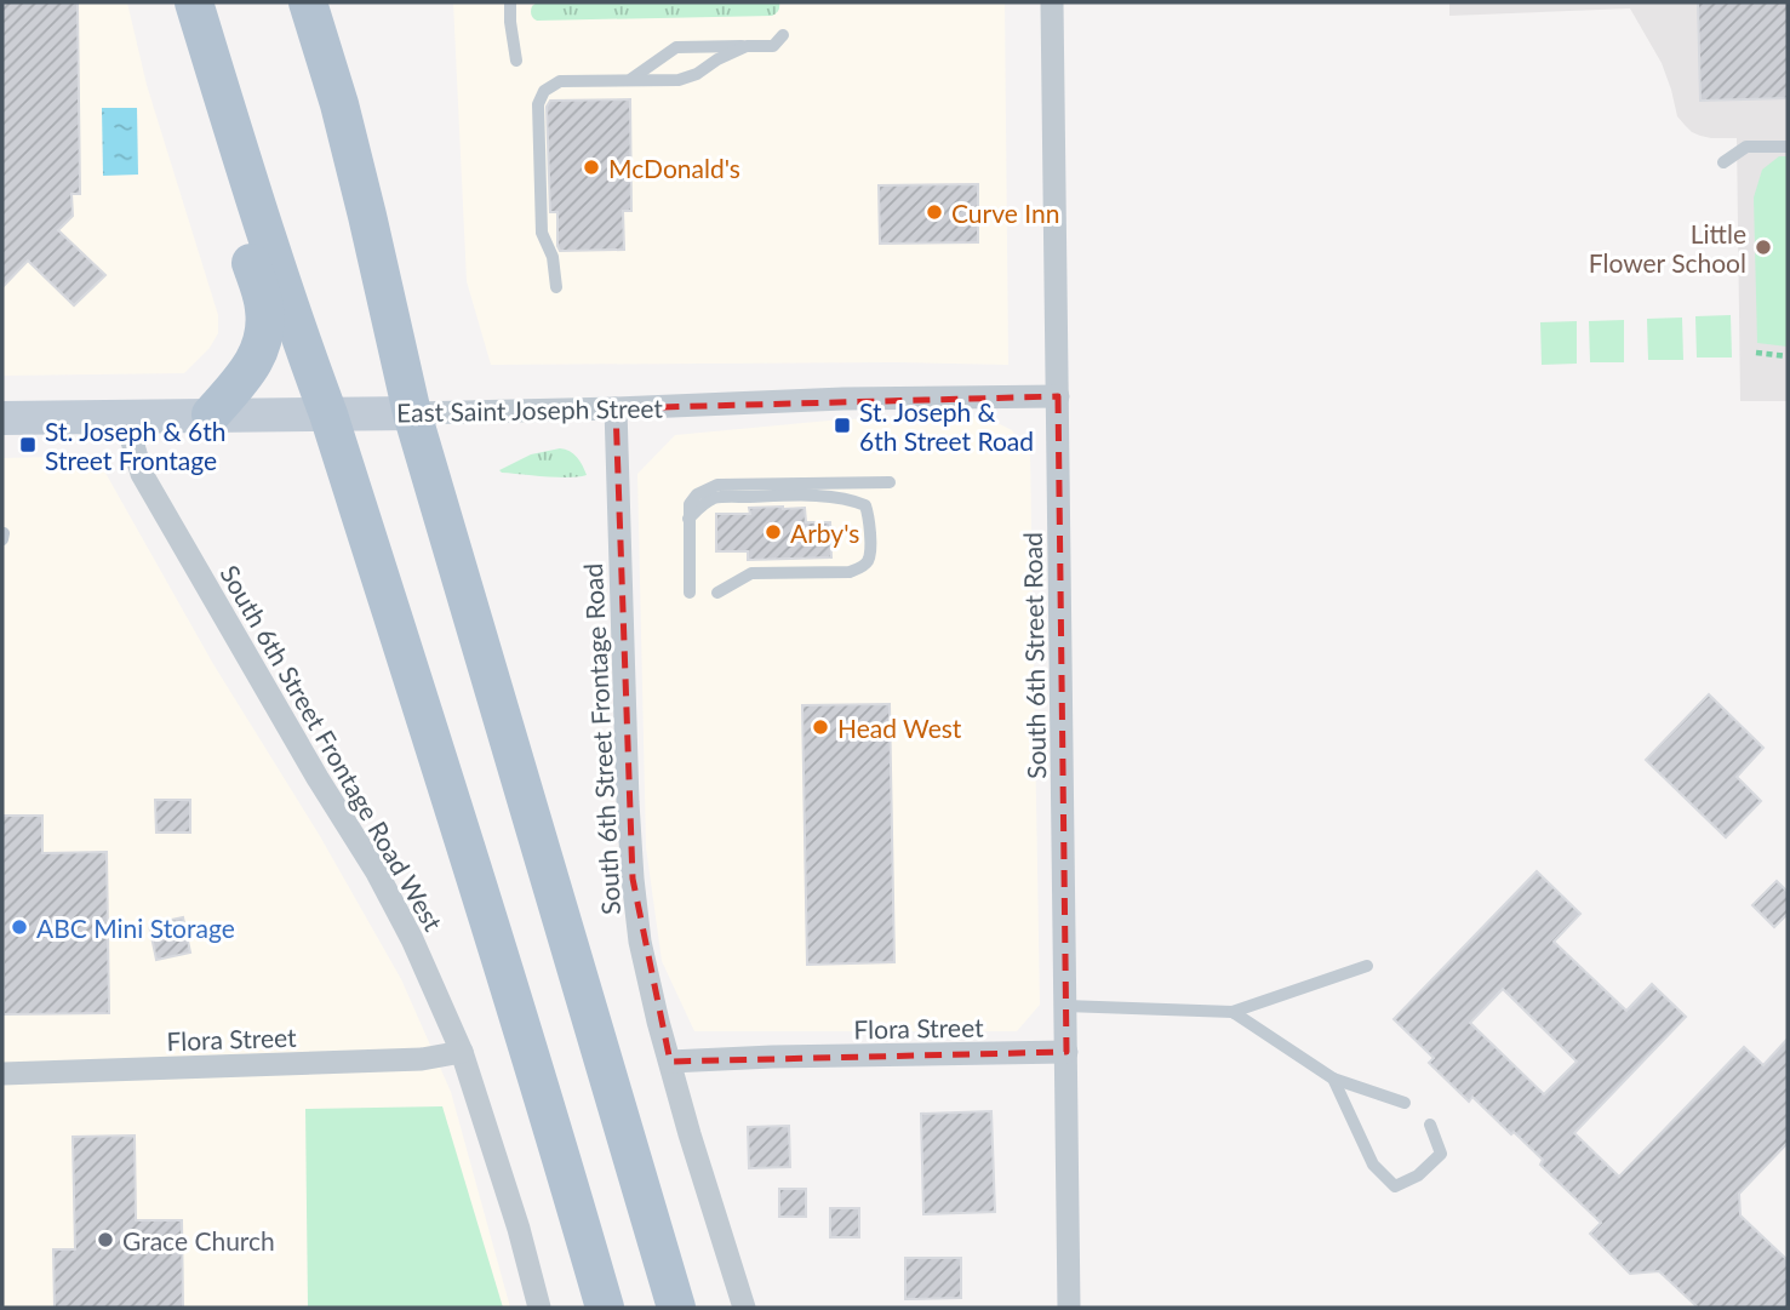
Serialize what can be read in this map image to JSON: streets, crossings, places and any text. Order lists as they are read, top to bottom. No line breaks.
{"streets":{"street":["East Saint Joseph Street","South 6th Street Road","South 6th Street Frontage Road","South 6th Street Frontage Road West","Flora Street"]},"crossings":[["East Saint Joseph Street","South 6th Street Road"],["East Saint Joseph Street","South 6th Street Frontage Road"],["East Saint Joseph Street","South 6th Street Frontage Road West"],["South 6th Street Road","Flora Street"],["South 6th Street Frontage Road","Flora Street"],["South 6th Street Frontage Road West","Flora Street"]],"places":{"other":["McDonald's","Curve Inn","Little Flower School","Arby's","Head West","ABC Mini Storage","Grace Church"],"transit":["St. Joseph & 6th Street Road","St. Joseph & 6th Street Frontage"]}}
